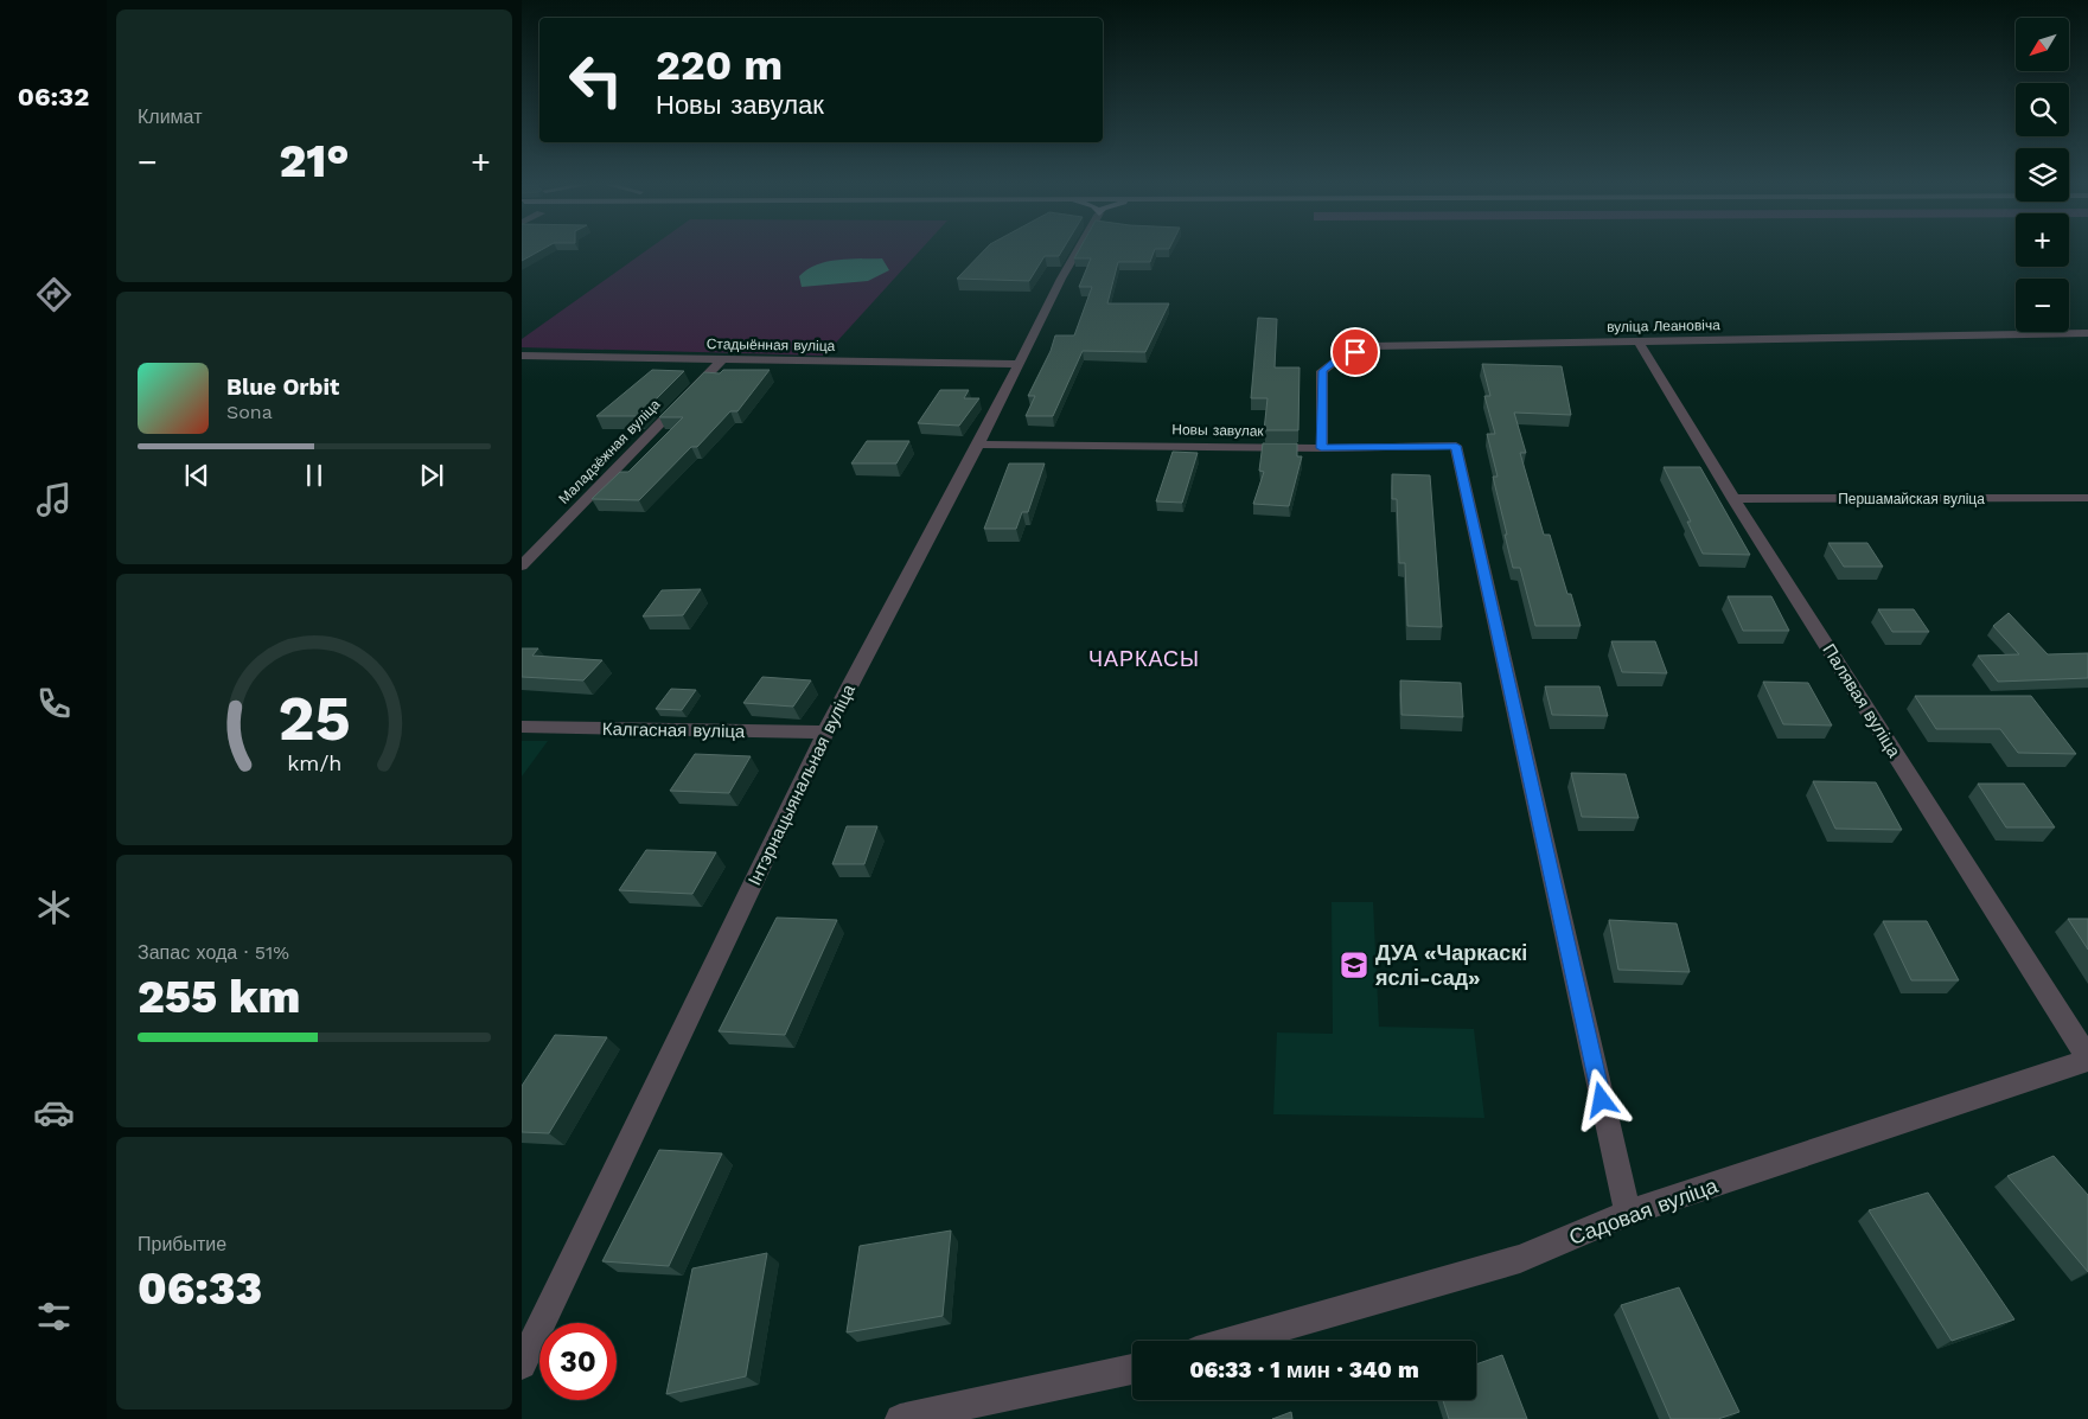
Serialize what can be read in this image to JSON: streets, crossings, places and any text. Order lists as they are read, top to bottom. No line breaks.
{"streets":{"street":["вуліца Леановіча","Стадыённая вуліца","Новы завулак","Маладзёжная вуліца","Першамайская вуліца","Палявая вуліца","Калгасная вуліца","Інтэрнацыянальная вуліца","Садовая вуліца"]},"crossings":[["вуліца Леановіча","Новы завулак"],["вуліца Леановіча","Палявая вуліца"],["Стадыённая вуліца","Маладзёжная вуліца"],["Стадыённая вуліца","Інтэрнацыянальная вуліца"],["Новы завулак","Інтэрнацыянальная вуліца"],["Новы завулак","Садовая вуліца"],["Першамайская вуліца","Палявая вуліца"],["Палявая вуліца","Садовая вуліца"],["Калгасная вуліца","Інтэрнацыянальная вуліца"]],"districts":["ЧАРКАСЫ"],"places":{"school or university":["ДУА «Чаркаскі яслі-сад»"]},"north":"bottom left","page":{"tabs":"06:32","tile":["Климат",["Запас хода · 51%","255 km"],["Прибытие","06:33"]],"map_buttons":["+","−"],"turn":["220 m","Новы завулак"],"heat":["−","21°","+"],"song":["Blue Orbit","Sona"],"limit":"30","trip":"06:33 · 1 мин · 340 m","gauge":["25","km/h"]}}
